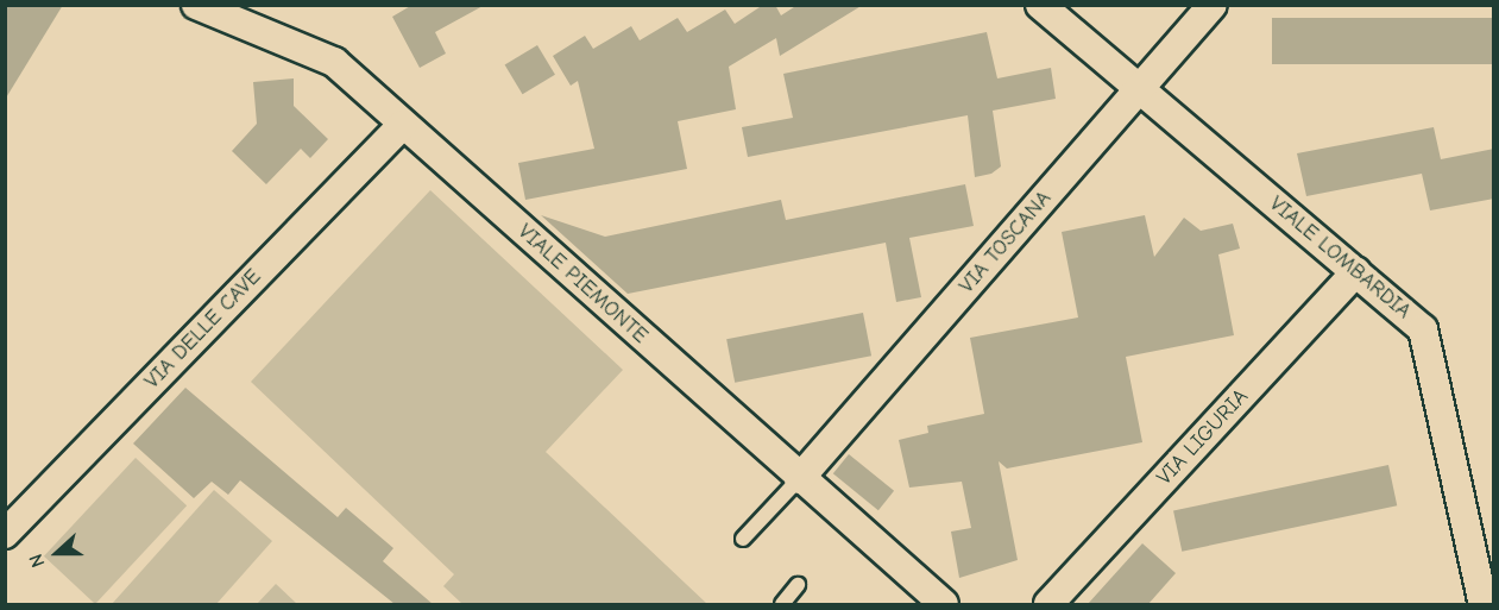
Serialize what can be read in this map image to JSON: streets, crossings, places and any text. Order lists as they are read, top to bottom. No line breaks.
{"streets":{"street":["VIA TOSCANA","VIALE LOMBARDIA","VIALE PIEMONTE","VIA DELLE CAVE","VIA LIGURIA"]},"crossings":[["VIA TOSCANA","VIALE LOMBARDIA"],["VIA TOSCANA","VIALE PIEMONTE"],["VIALE LOMBARDIA","VIA LIGURIA"],["VIALE PIEMONTE","VIA DELLE CAVE"]],"north":"left"}
